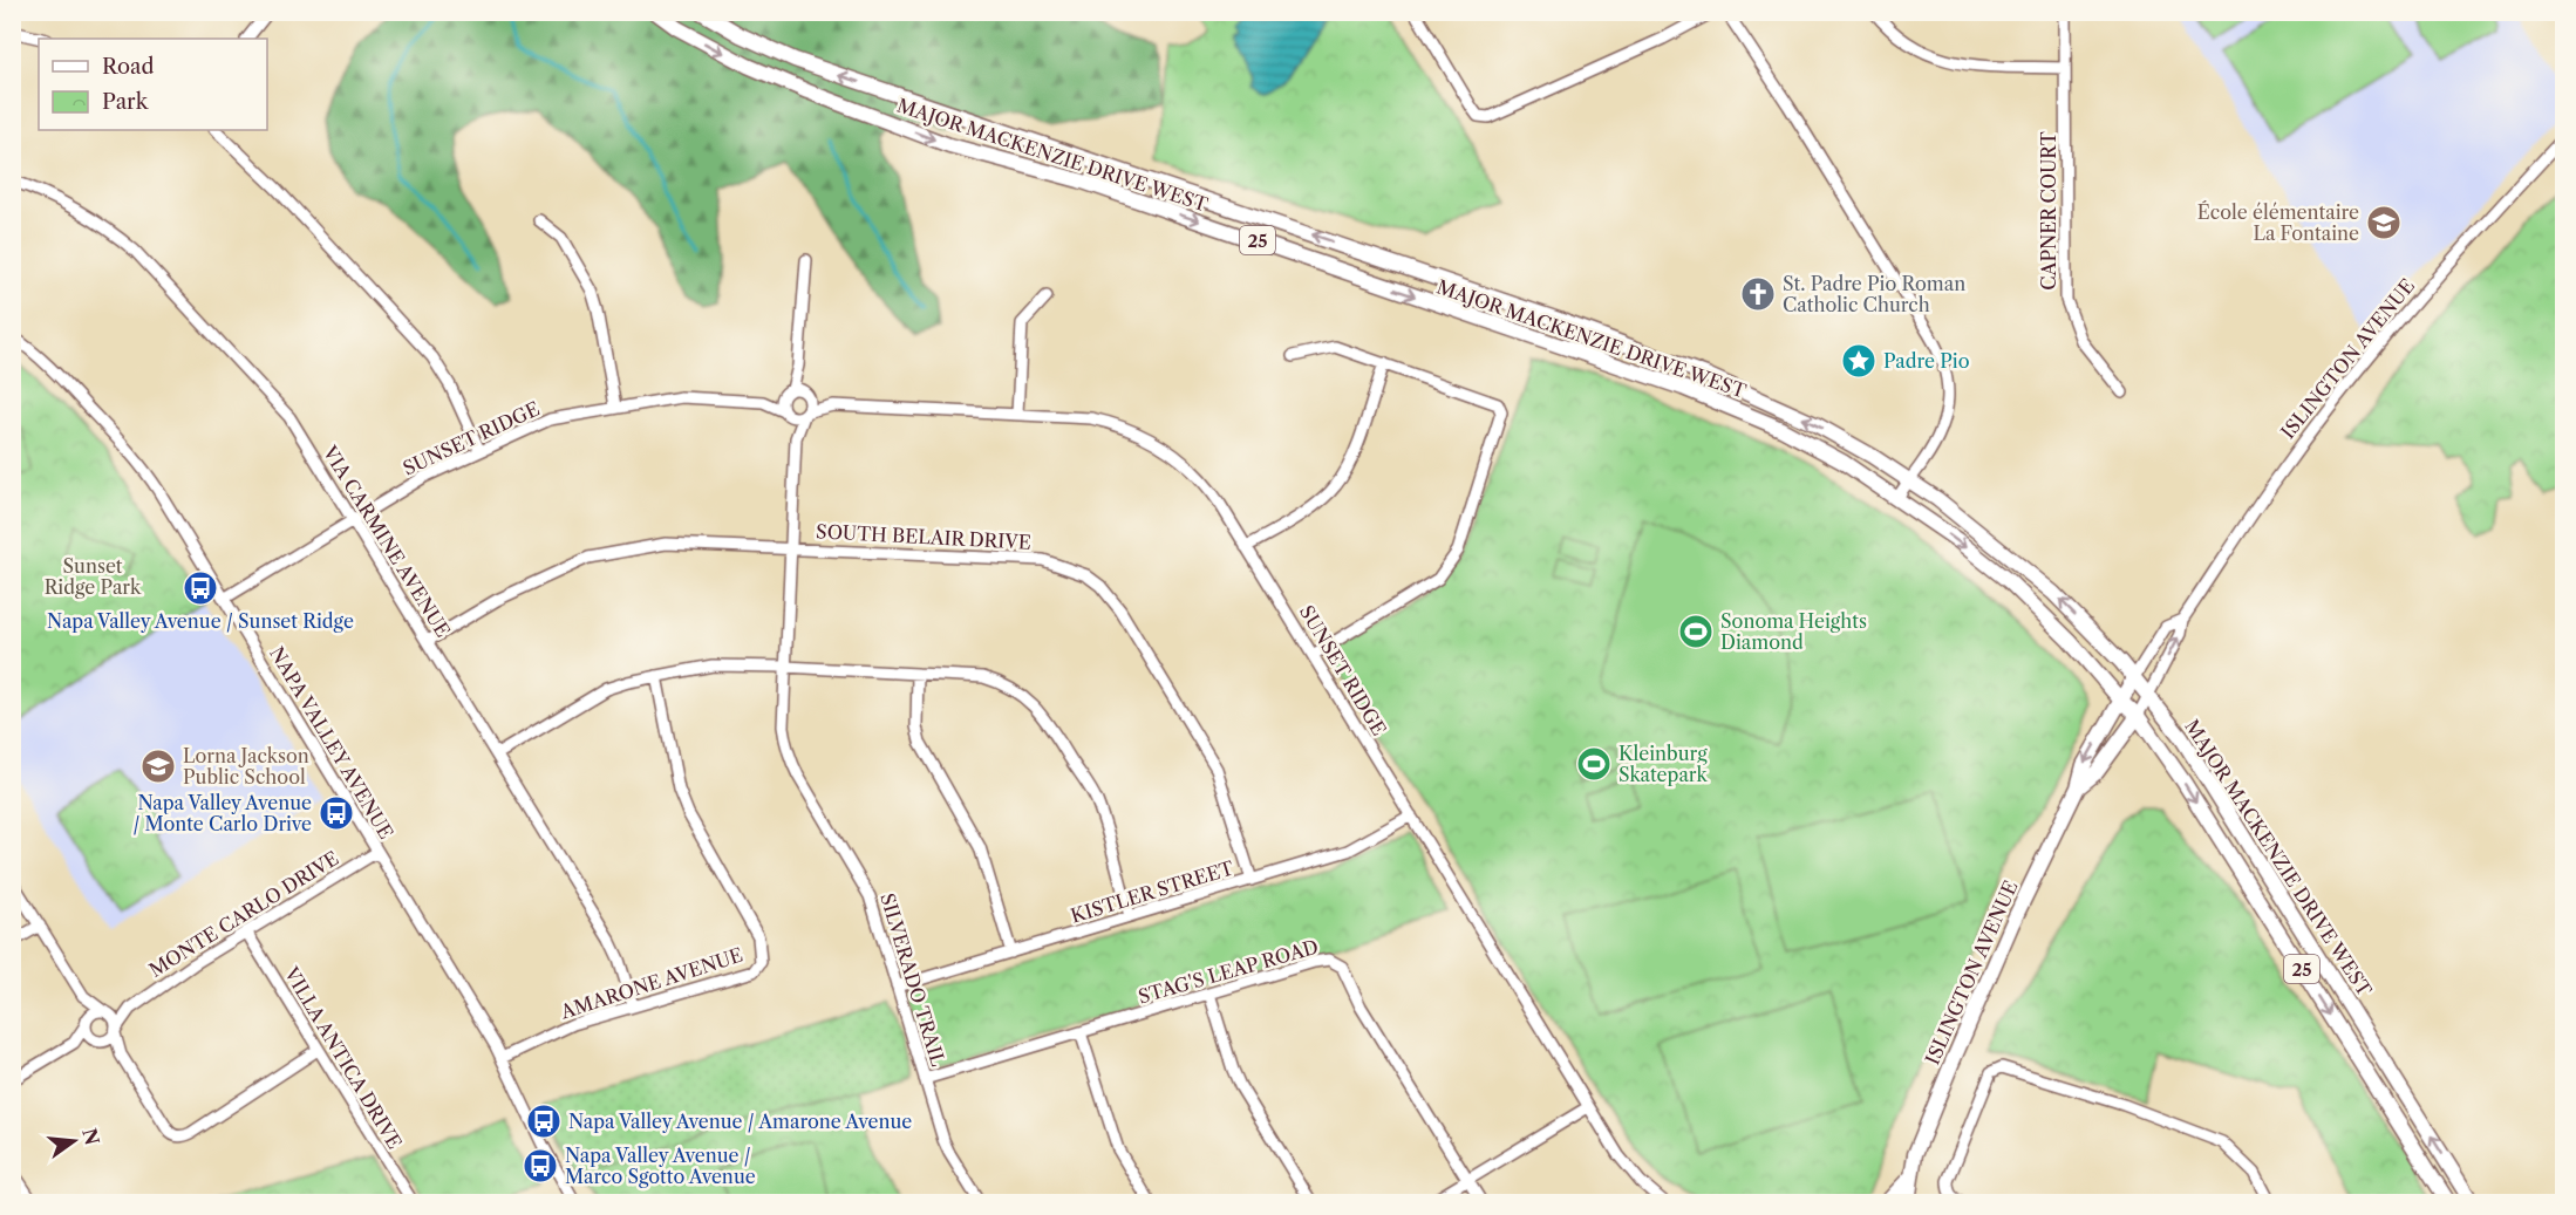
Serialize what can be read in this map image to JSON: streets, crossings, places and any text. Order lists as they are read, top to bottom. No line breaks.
{"streets":{"main road":["MAJOR MACKENZIE DRIVE WEST","25","ISLINGTON AVENUE"],"street":["CAPNER COURT","SUNSET RIDGE","SOUTH BELAIR DRIVE","VIA CARMINE AVENUE","NAPA VALLEY AVENUE","KISTLER STREET","MONTE CARLO DRIVE","STAG'S LEAP ROAD","SILVERADO TRAIL","AMARONE AVENUE","VILLA ANTICA DRIVE"]},"crossings":[["MAJOR MACKENZIE DRIVE WEST","ISLINGTON AVENUE"],["SUNSET RIDGE","VIA CARMINE AVENUE"],["SUNSET RIDGE","NAPA VALLEY AVENUE"],["SUNSET RIDGE","KISTLER STREET"],["SUNSET RIDGE","SILVERADO TRAIL"],["SOUTH BELAIR DRIVE","VIA CARMINE AVENUE"],["SOUTH BELAIR DRIVE","KISTLER STREET"],["SOUTH BELAIR DRIVE","SILVERADO TRAIL"],["VIA CARMINE AVENUE","AMARONE AVENUE"],["NAPA VALLEY AVENUE","MONTE CARLO DRIVE"],["NAPA VALLEY AVENUE","AMARONE AVENUE"],["KISTLER STREET","SILVERADO TRAIL"],["MONTE CARLO DRIVE","VILLA ANTICA DRIVE"],["STAG'S LEAP ROAD","SILVERADO TRAIL"]],"parks":["Sunset Ridge Park"],"places":{"school or university":["École élémentaire La Fontaine","Lorna Jackson Public School"],"church":["St. Padre Pio Roman Catholic Church"],"place":["Padre Pio"],"bus stop":["Napa Valley Avenue / Sunset Ridge","Napa Valley Avenue / Monte Carlo Drive","Napa Valley Avenue / Amarone Avenue","Napa Valley Avenue / Marco Sgotto Avenue"],"sports":["Sonoma Heights Diamond","Kleinburg Skatepark"]},"legend":["Road","Park"],"north":"right"}
